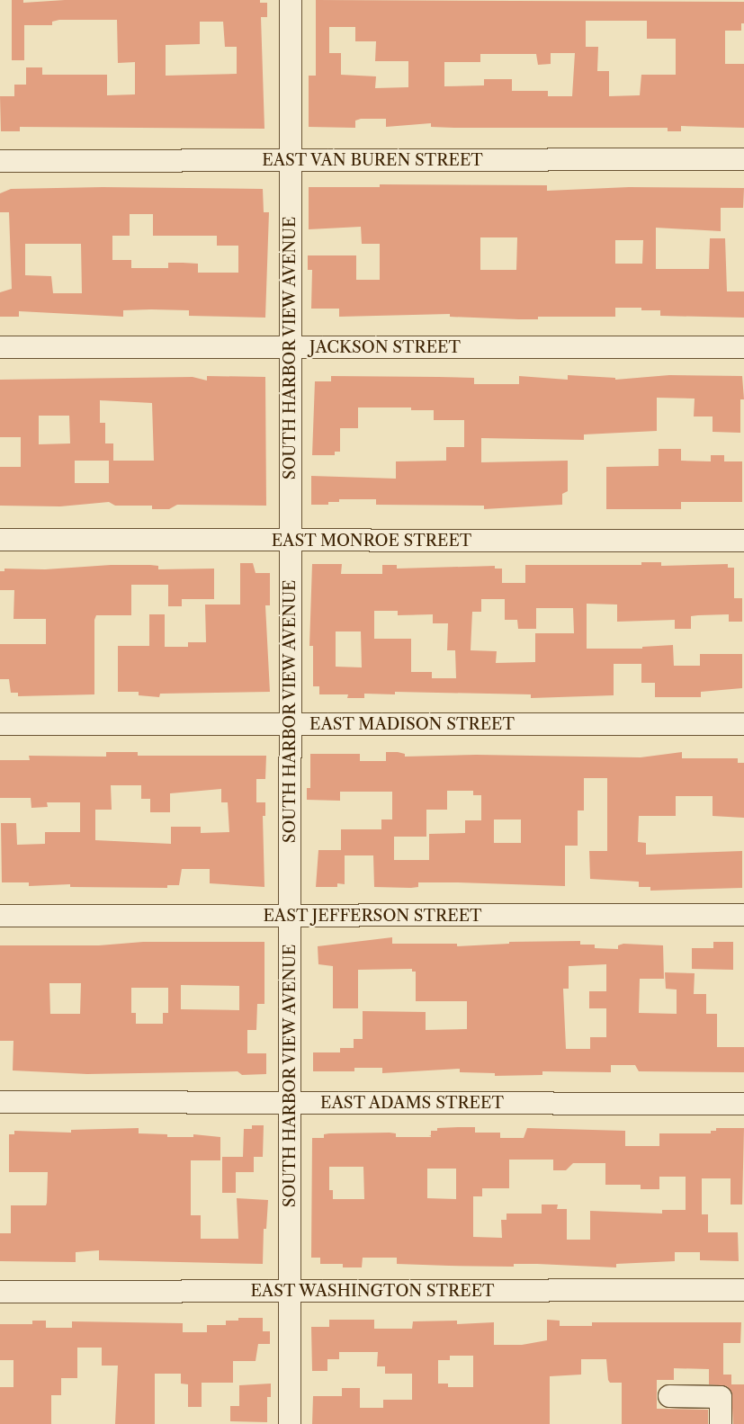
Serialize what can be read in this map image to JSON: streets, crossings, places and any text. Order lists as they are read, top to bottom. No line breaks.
{"streets":{"street":["EAST VAN BUREN STREET","JACKSON STREET","SOUTH HARBOR VIEW AVENUE","EAST MONROE STREET","EAST MADISON STREET","EAST JEFFERSON STREET","EAST ADAMS STREET","EAST WASHINGTON STREET"]},"crossings":[["EAST VAN BUREN STREET","SOUTH HARBOR VIEW AVENUE"],["JACKSON STREET","SOUTH HARBOR VIEW AVENUE"],["SOUTH HARBOR VIEW AVENUE","EAST MONROE STREET"],["SOUTH HARBOR VIEW AVENUE","EAST MADISON STREET"],["SOUTH HARBOR VIEW AVENUE","EAST JEFFERSON STREET"],["SOUTH HARBOR VIEW AVENUE","EAST ADAMS STREET"],["SOUTH HARBOR VIEW AVENUE","EAST WASHINGTON STREET"]]}
